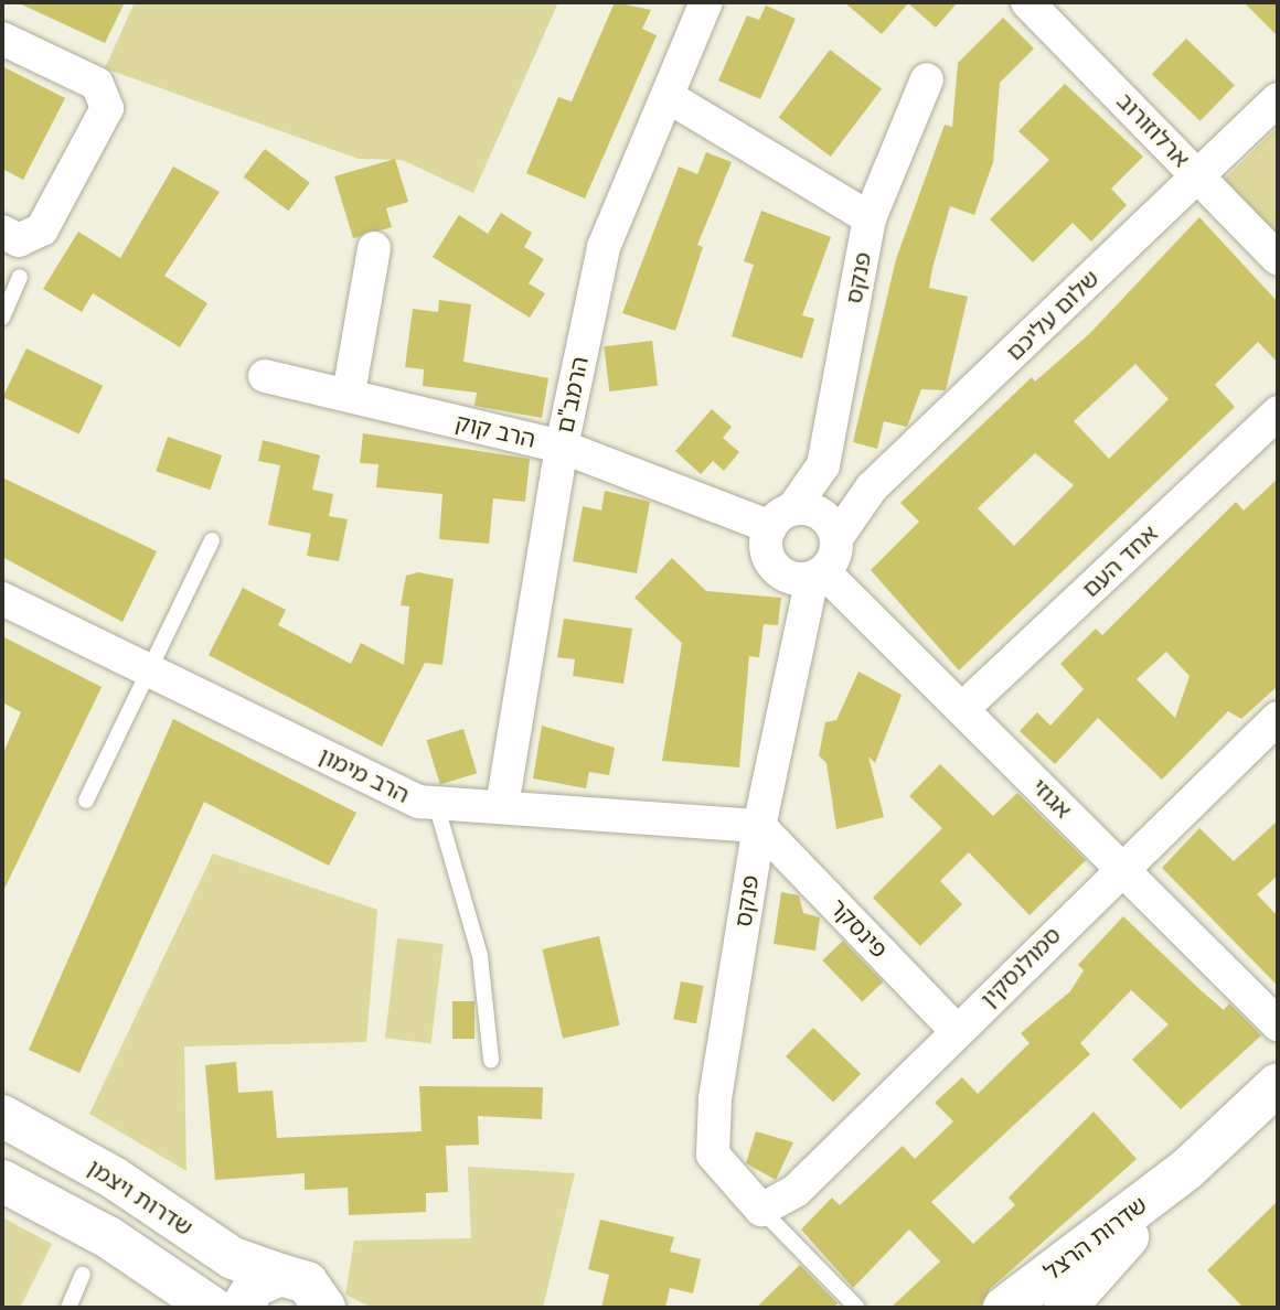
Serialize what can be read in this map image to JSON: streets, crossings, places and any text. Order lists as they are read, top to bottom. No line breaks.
{"streets":{"main road":["שדרות ויצמן","שדרות הרצל"],"street":["ארלוזורוב","פנקס","שלום עליכם","הרמב\"ם","הרב קוק","אחד העם","הרב מימון","אגוזי","פינסקר","סמולנסקין"]},"crossings":[["ארלוזורוב","שלום עליכם"],["פנקס","שלום עליכם"],["פנקס","הרב קוק"],["פנקס","הרב מימון"],["פנקס","אגוזי"],["פנקס","פינסקר"],["פנקס","סמולנסקין"],["שלום עליכם","הרב קוק"],["שלום עליכם","אגוזי"],["הרמב\"ם","הרב קוק"],["הרמב\"ם","הרב מימון"],["הרב קוק","אגוזי"],["אחד העם","אגוזי"],["הרב מימון","פינסקר"],["אגוזי","סמולנסקין"],["פינסקר","סמולנסקין"]]}
